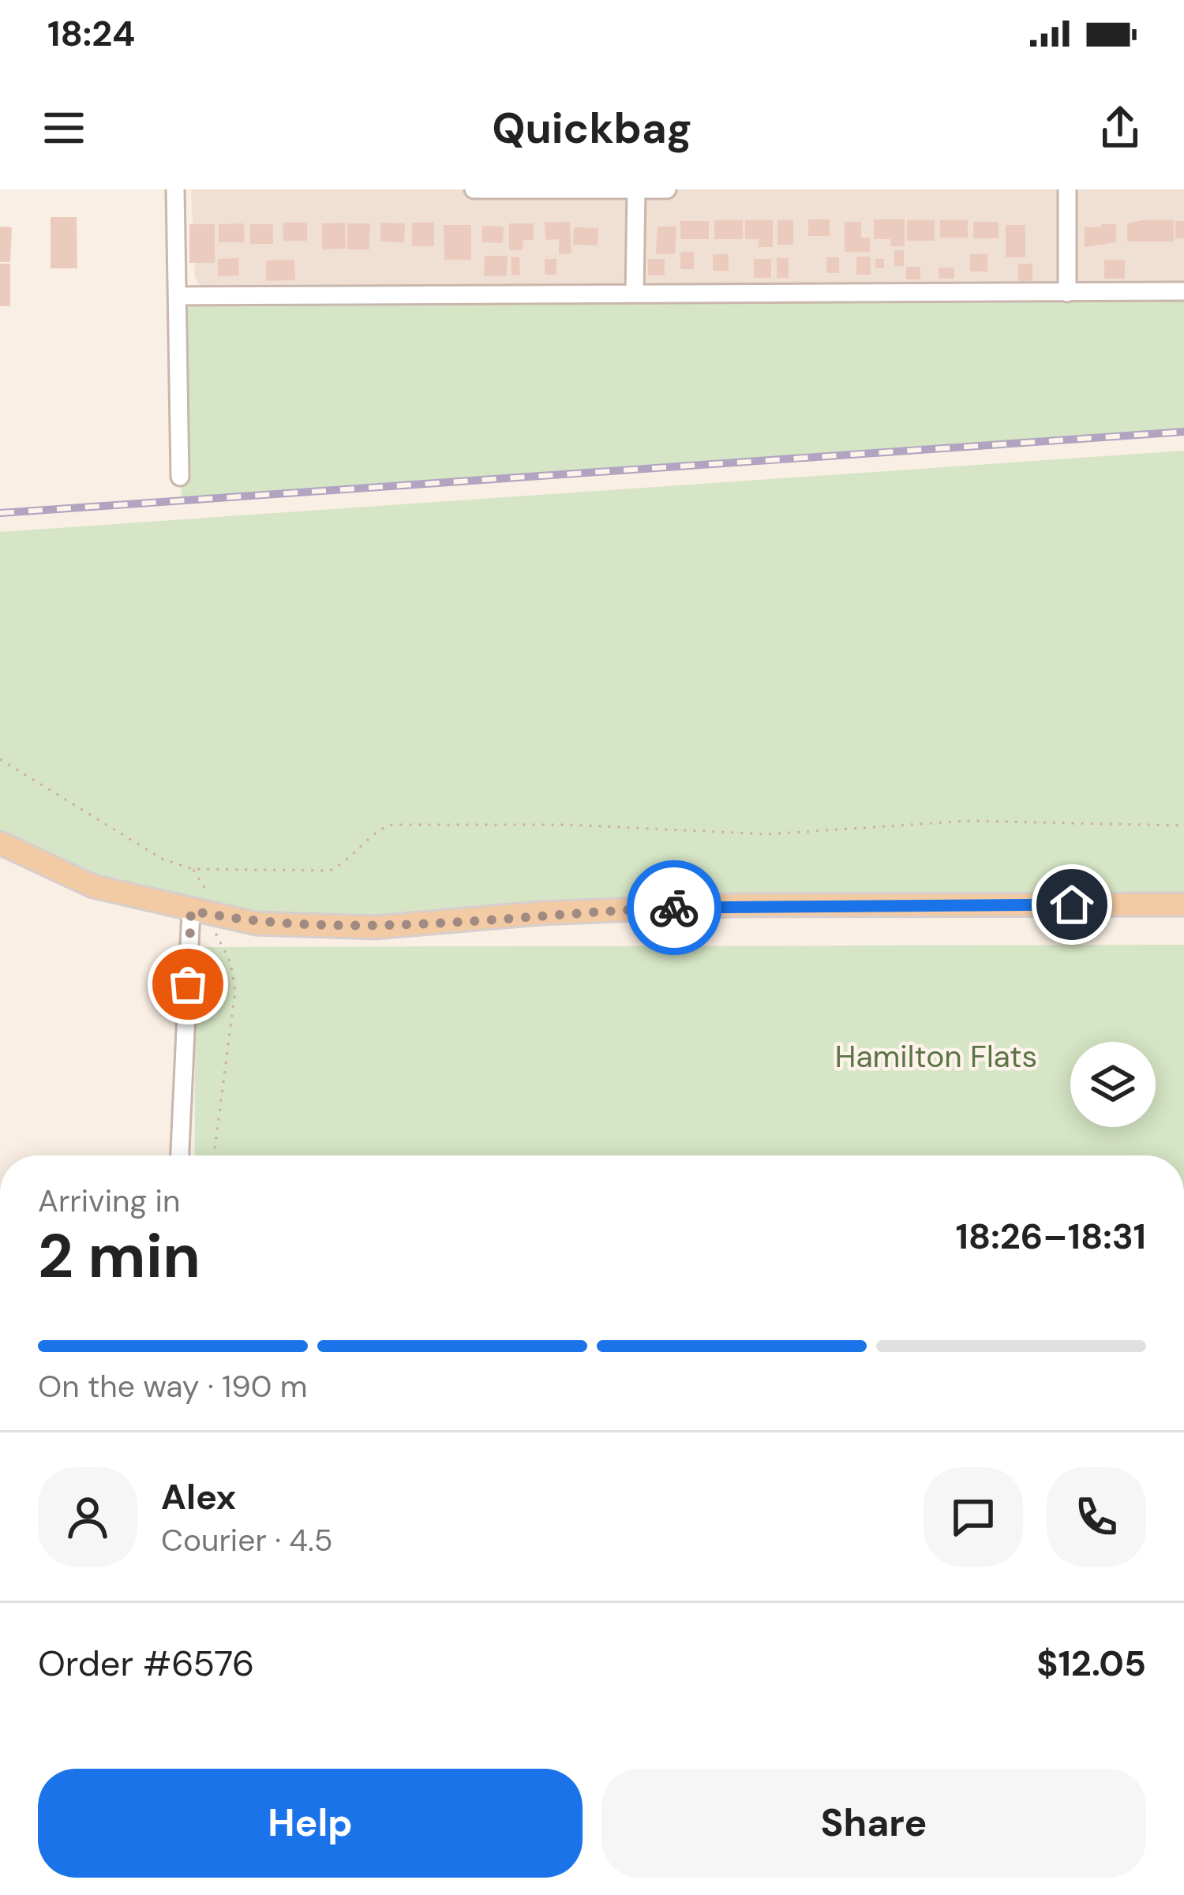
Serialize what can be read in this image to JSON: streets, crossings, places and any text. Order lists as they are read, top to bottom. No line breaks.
{"parks":["Hamilton Flats"],"page":{"status":"18:24","header":"Quickbag","heading":["2 min","Arriving in","18:26–18:31"],"panel":["Alex","Courier · 4.5","Order #6576","$12.05"],"bar":"On the way · 190 m","buttons":["Help","Share"]}}
